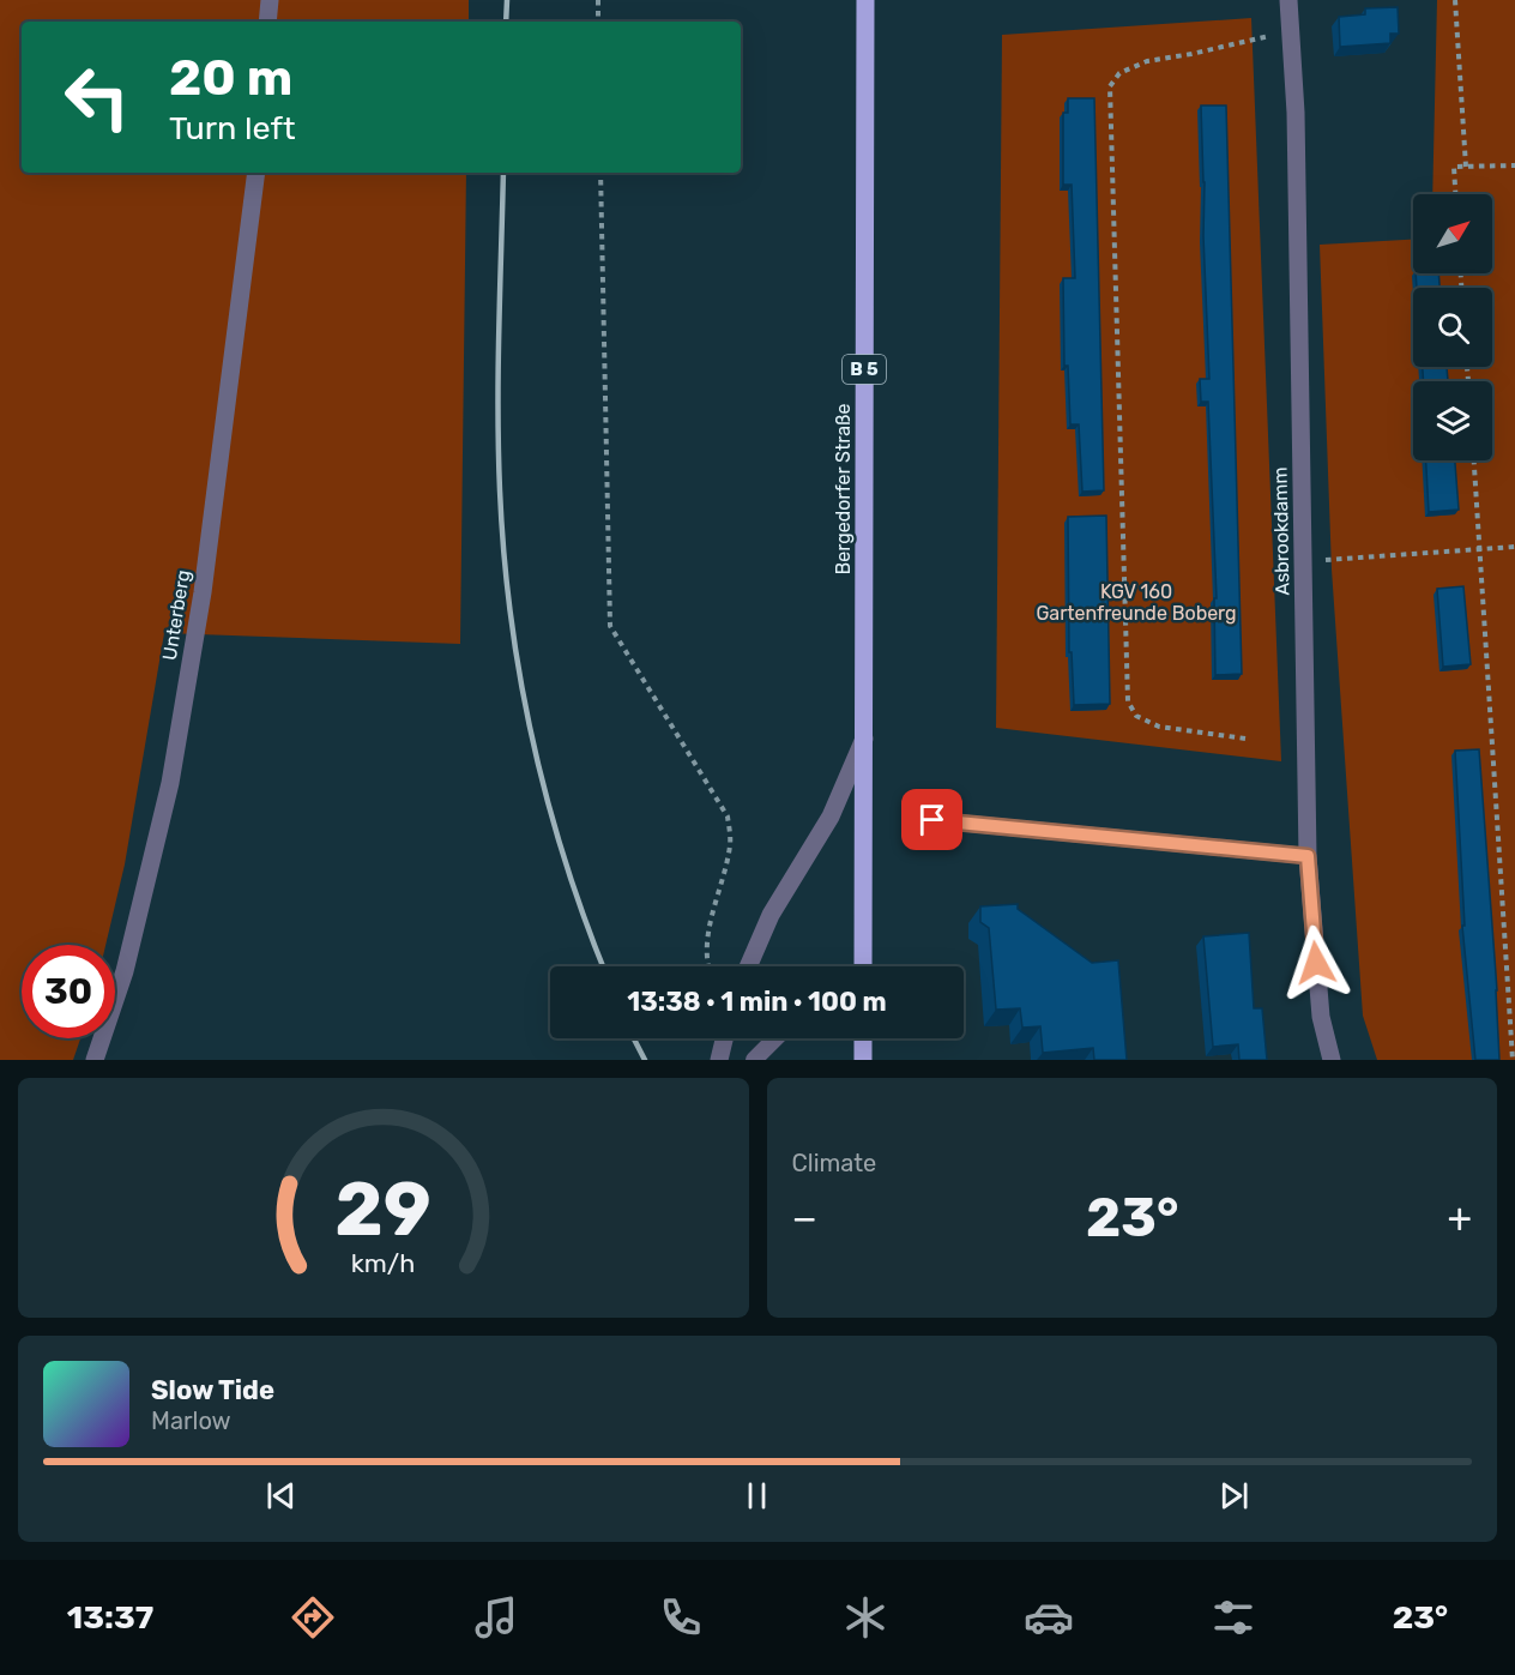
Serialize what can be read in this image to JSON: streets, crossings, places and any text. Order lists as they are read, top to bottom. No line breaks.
{"streets":{"main road":["B 5","Bergedorfer Straße"],"street":["Asbrookdamm","Unterberg"]},"parks":["KGV 160 Gartenfreunde Boberg"],"north":"top right","page":{"turn":["20 m","Turn left"],"limit":"30","trip":"13:38 · 1 min · 100 m","tile":"Climate","heat":["−","23°","+"],"song":["Slow Tide","Marlow"],"tabs":["13:37","23°"],"gauge":["29","km/h"]}}
